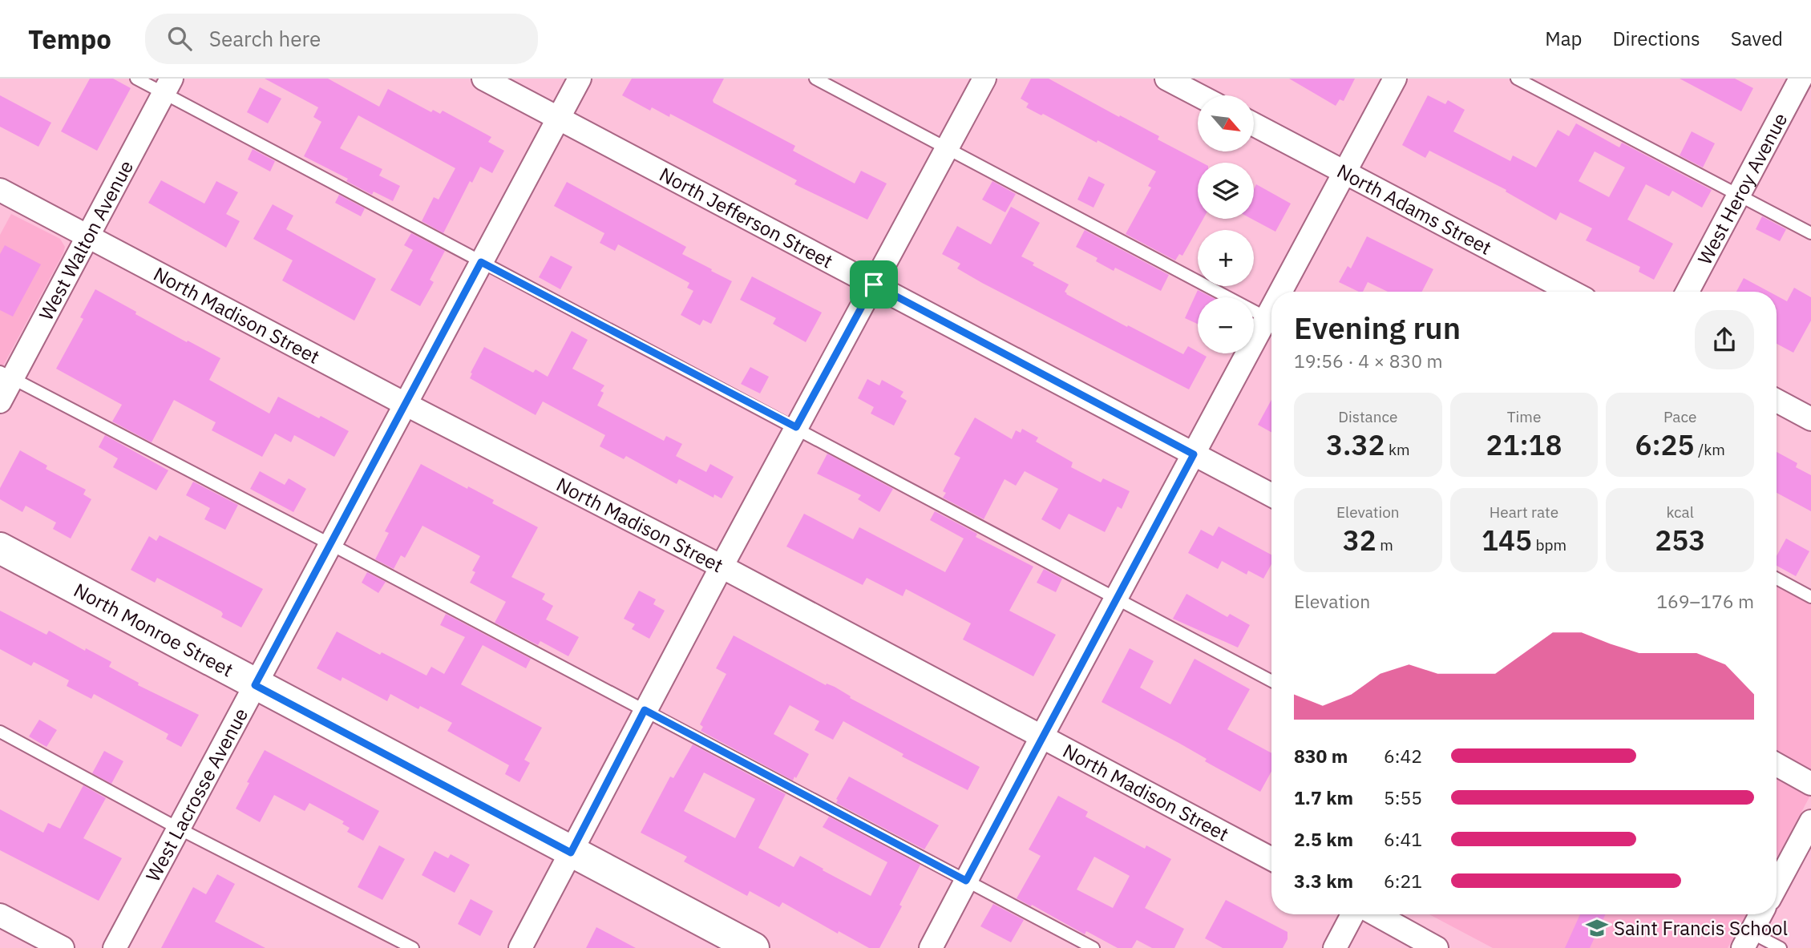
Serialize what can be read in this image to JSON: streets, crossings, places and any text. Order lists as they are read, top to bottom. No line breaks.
{"streets":{"main road":["North Monroe Street"],"street":["West Heroy Avenue","North Adams Street","North Jefferson Street","West Walton Avenue","North Madison Street","West Lacrosse Avenue"]},"crossings":[["North Jefferson Street","West Lacrosse Avenue"],["West Walton Avenue","North Madison Street"],["North Madison Street","West Lacrosse Avenue"],["North Monroe Street","West Lacrosse Avenue"]],"places":{"school or university":["Saint Francis School"]},"north":"bottom right","page":{"header":"Tempo","search":"Search here","nav":["Map","Directions","Saved"],"map_buttons":["+","−"],"heading":["Evening run","19:56 · 4 × 830 m"],"stats":[["Distance","3.32 km"],["Time","21:18"],["Pace","6:25 /km"],["Elevation","32 m"],["Heart rate","145 bpm"],["kcal","253"]],"chart":["Elevation","169–176 m"],"list":[{"name":"830 m","note":"6:42"},{"name":"1.7 km","note":"5:55"},{"name":"2.5 km","note":"6:41"},{"name":"3.3 km","note":"6:21"}]}}
